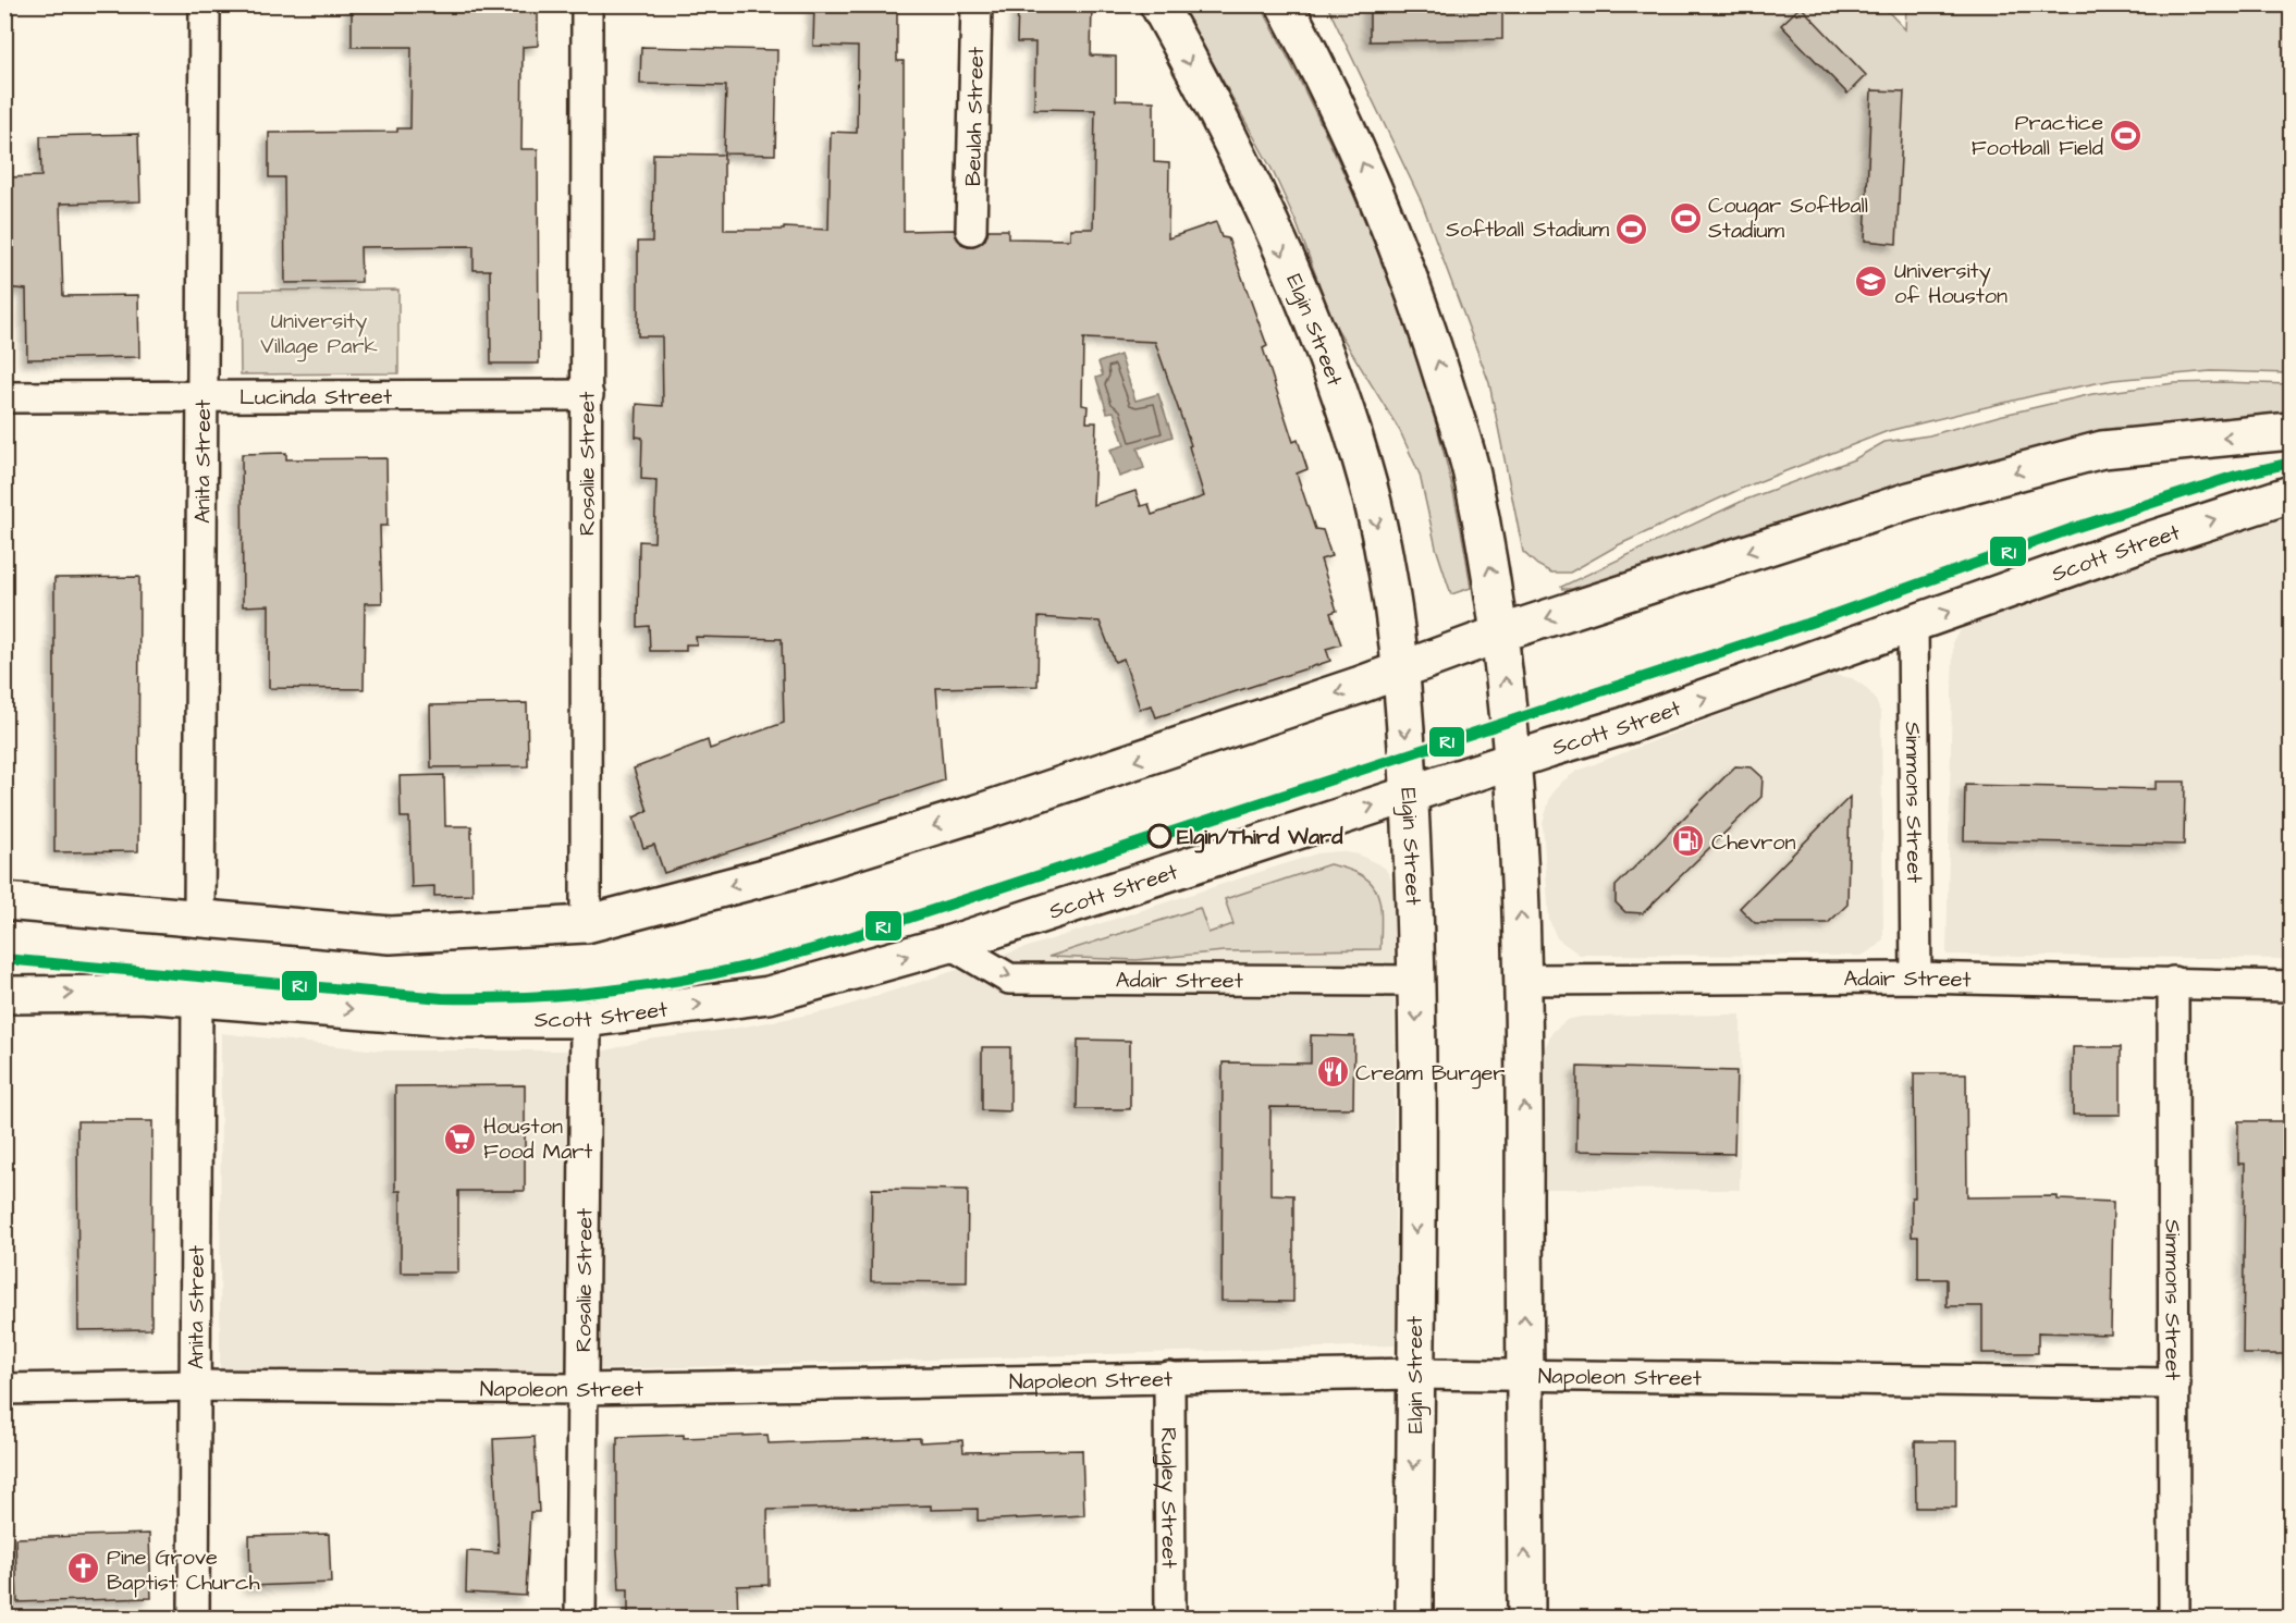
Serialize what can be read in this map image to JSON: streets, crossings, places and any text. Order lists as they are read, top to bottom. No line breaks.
{"streets":{"main road":["Elgin Street","Scott Street"],"street":["Beulah Street","Lucinda Street","Anita Street","Rosalie Street","Simmons Street","Adair Street","Napoleon Street","Rugley Street"]},"crossings":[["Elgin Street","Scott Street"],["Elgin Street","Adair Street"],["Elgin Street","Napoleon Street"],["Lucinda Street","Anita Street"],["Lucinda Street","Rosalie Street"],["Anita Street","Scott Street"],["Anita Street","Napoleon Street"],["Rosalie Street","Scott Street"],["Rosalie Street","Napoleon Street"],["Scott Street","Simmons Street"],["Scott Street","Adair Street"],["Simmons Street","Adair Street"],["Simmons Street","Napoleon Street"],["Napoleon Street","Rugley Street"]],"one_way":["Adair Street"],"parks":["University Village Park"],"places":{"sports":["Practice Football Field","Cougar Softball Stadium","Softball Stadium"],"school or university":["University of Houston"],"other":["Elgin/Third Ward"],"fuel station":["Chevron"],"restaurant":["Cream Burger"],"supermarket":["Houston Food Mart"],"church":["Pine Grove Baptist Church"]},"lines":["transit line R1"]}
